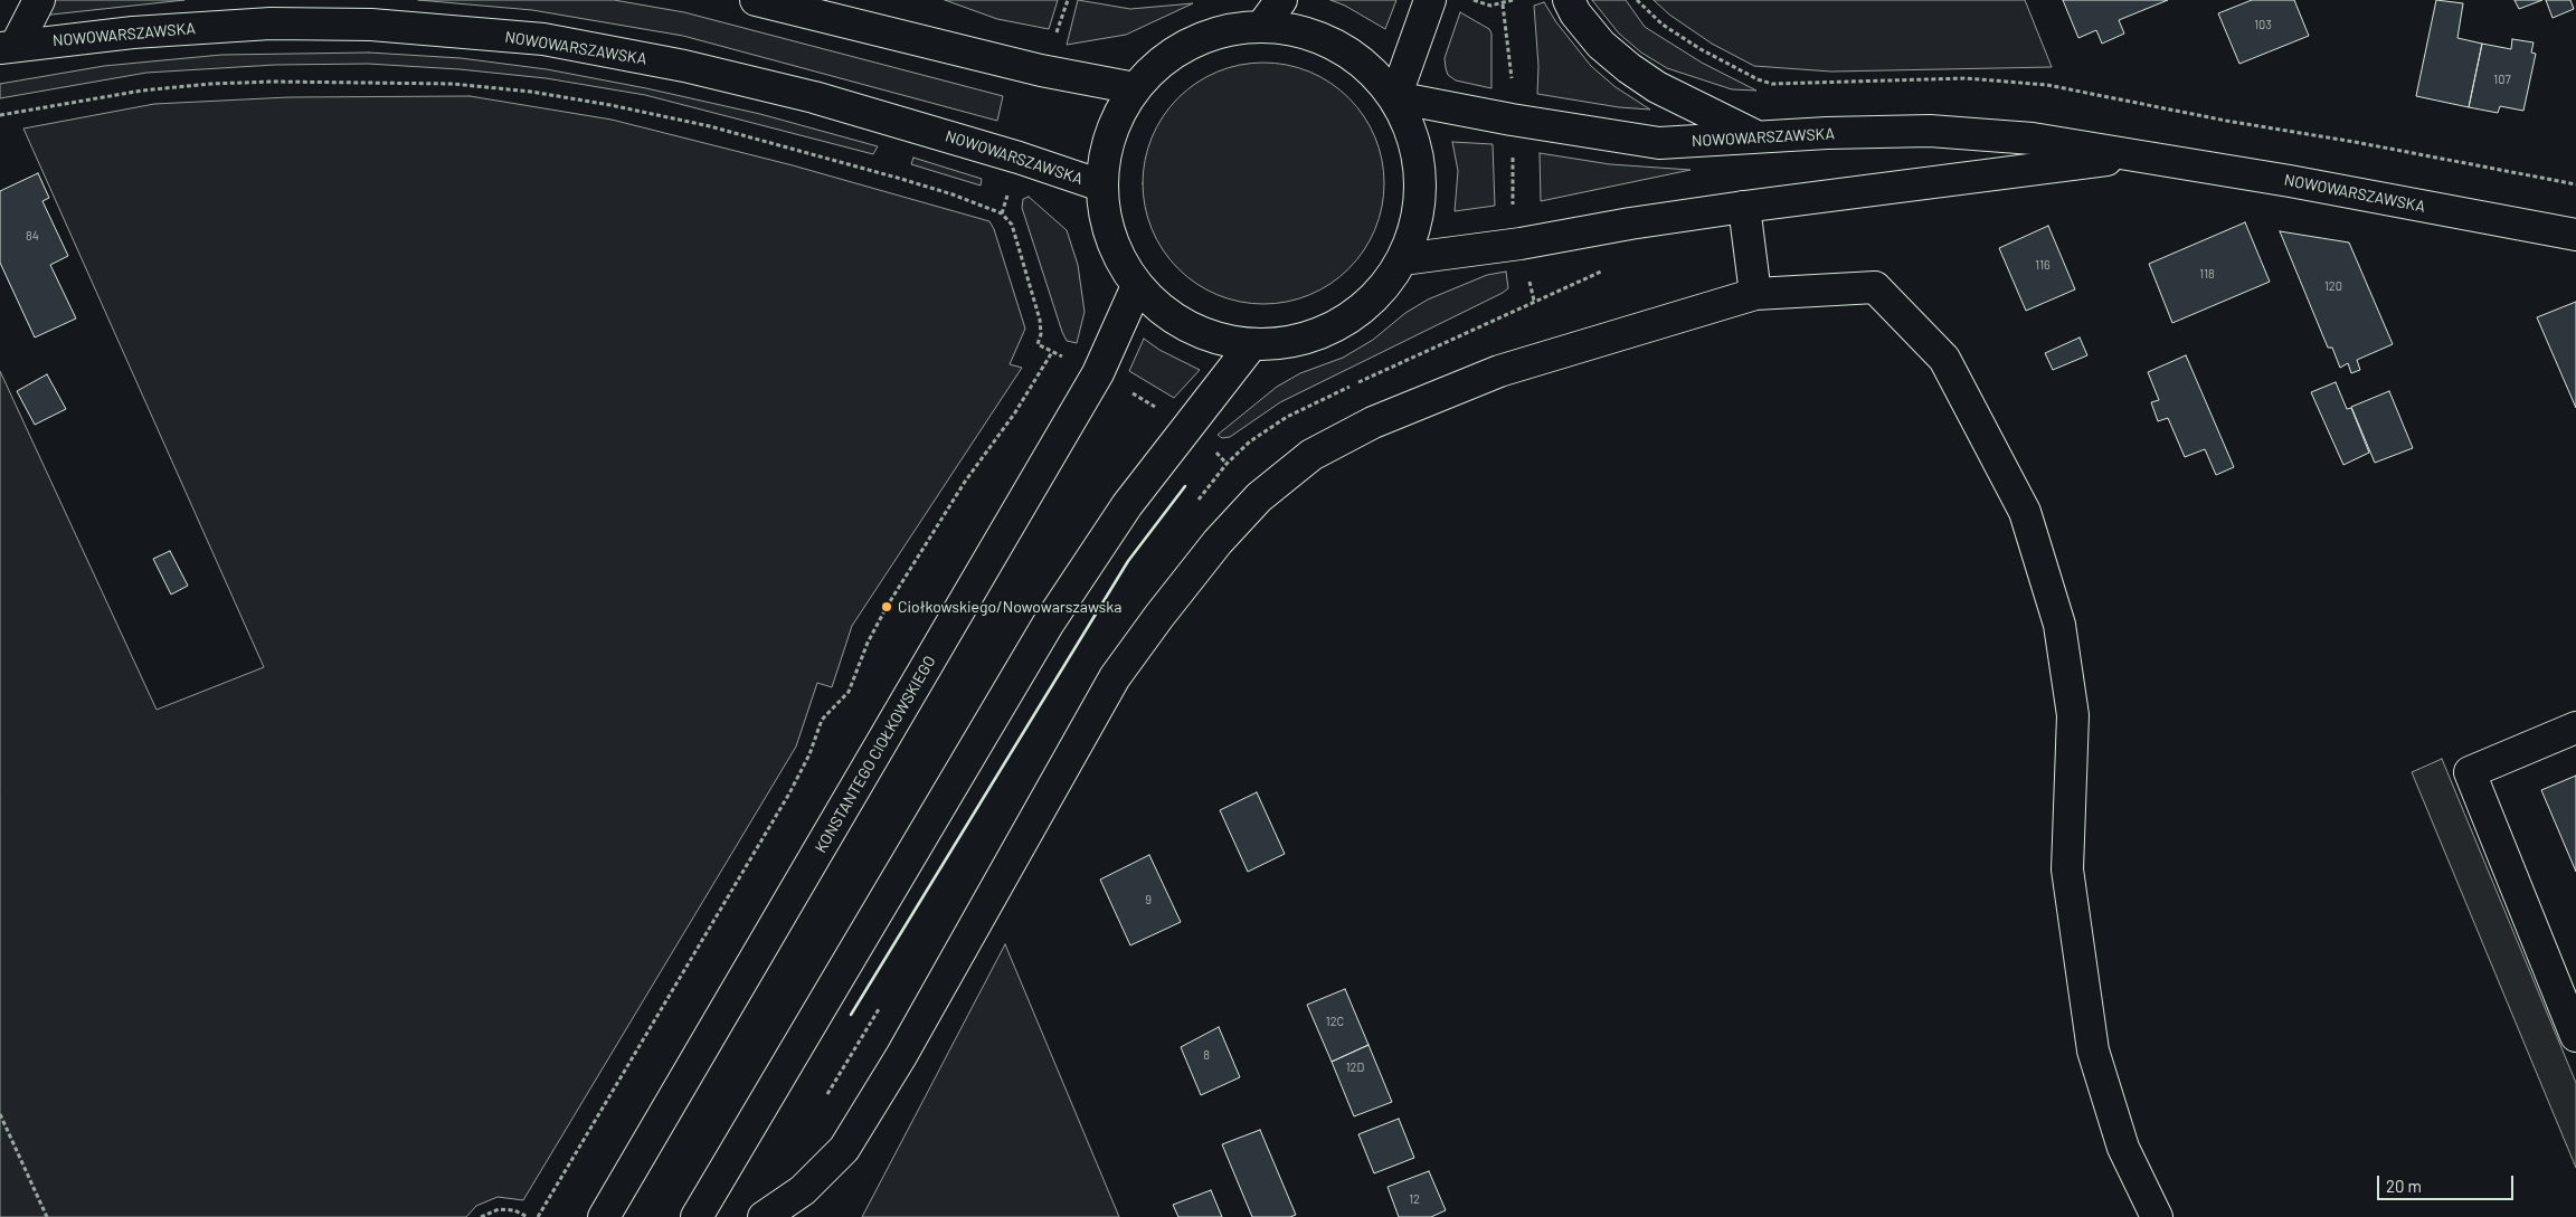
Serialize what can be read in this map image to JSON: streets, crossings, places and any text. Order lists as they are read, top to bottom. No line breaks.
{"streets":{"main road":["NOWOWARSZAWSKA","KONSTANTEGO CIOŁKOWSKIEGO"]},"places":["Ciołkowskiego/Nowowarszawska"],"house_numbers":["103","107","84","116","118","120","9","12C","8","12D","12"],"scale_bar":"20 m"}
